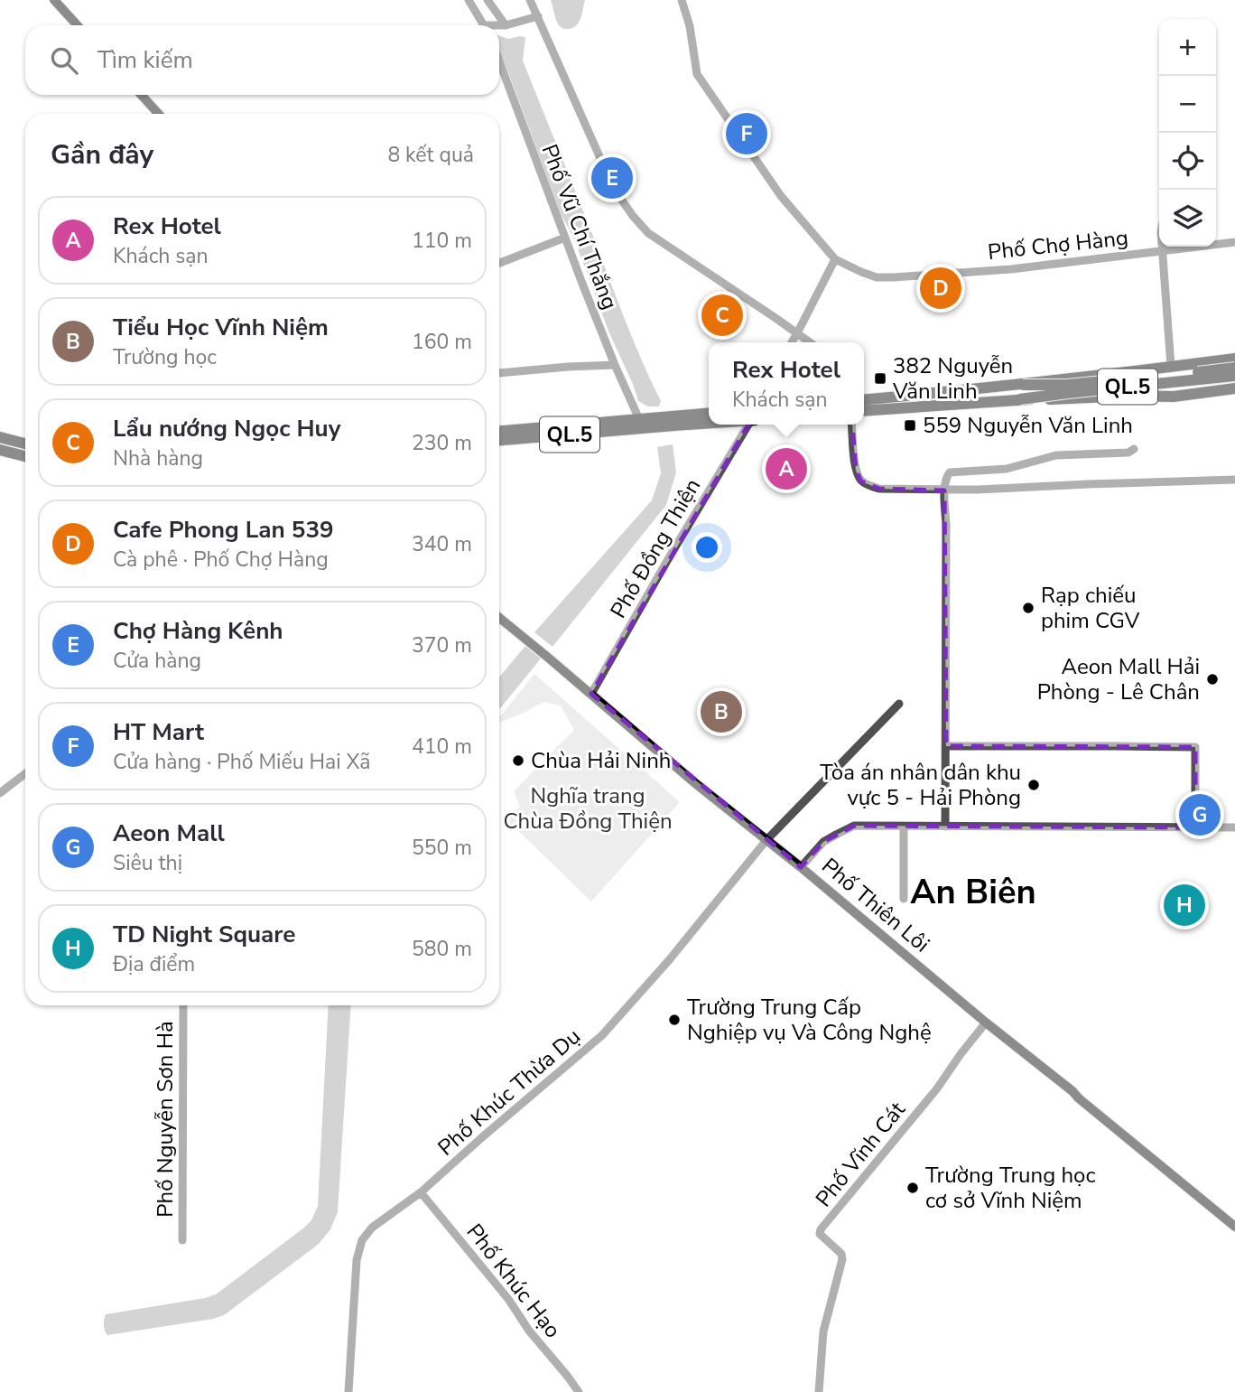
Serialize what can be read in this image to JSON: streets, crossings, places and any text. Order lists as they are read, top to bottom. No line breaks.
{"streets":{"highway":["QL.5"],"main road":["Phố Thiên Lôi"],"street":["Phố Vũ Chí Thắng","Phố Chợ Hàng","Phố Đồng Thiện","Phố Khúc Thừa Dụ","Phố Nguyễn Sơn Hà","Phố Vĩnh Cát","Phố Khúc Hạo"]},"crossings":[["Phố Vũ Chí Thắng","QL.5"],["Phố Đồng Thiện","Phố Thiên Lôi"],["Phố Thiên Lôi","Phố Khúc Thừa Dụ"],["Phố Thiên Lôi","Phố Vĩnh Cát"],["Phố Khúc Thừa Dụ","Phố Khúc Hạo"]],"districts":["An Biên"],"parks":["Nghĩa trang Chùa Đồng Thiện"],"places":{"transit":["382 Nguyễn Văn Linh","559 Nguyễn Văn Linh"],"other":["Rạp chiếu phim CGV","Aeon Mall Hải Phòng - Lê Chân","Chùa Hải Ninh","Tòa án nhân dân khu vực 5 - Hải Phòng","Trường Trung Cấp Nghiệp vụ Và Công Nghệ","Trường Trung học cơ sở Vĩnh Niệm"]},"page":{"map_buttons":["+","−"],"search":"Tìm kiếm","pins":["F","E","D","C","A","B","G","H"],"heading":["Gần đây","8 kết quả"],"list":[{"mark":"A","name":"Rex Hotel","note":"Khách sạn","value":"110 m"},{"mark":"B","name":"Tiểu Học Vĩnh Niệm","note":"Trường học","value":"160 m"},{"mark":"C","name":"Lẩu nướng Ngọc Huy","note":"Nhà hàng","value":"230 m"},{"mark":"D","name":"Cafe Phong Lan 539","note":"Cà phê · Phố Chợ Hàng","value":"340 m"},{"mark":"E","name":"Chợ Hàng Kênh","note":"Cửa hàng","value":"370 m"},{"mark":"F","name":"HT Mart","note":"Cửa hàng · Phố Miếu Hai Xã","value":"410 m"},{"mark":"G","name":"Aeon Mall","note":"Siêu thị","value":"550 m"},{"mark":"H","name":"TD Night Square","note":"Địa điểm","value":"580 m"}],"popup":["Rex Hotel","Khách sạn"]}}
